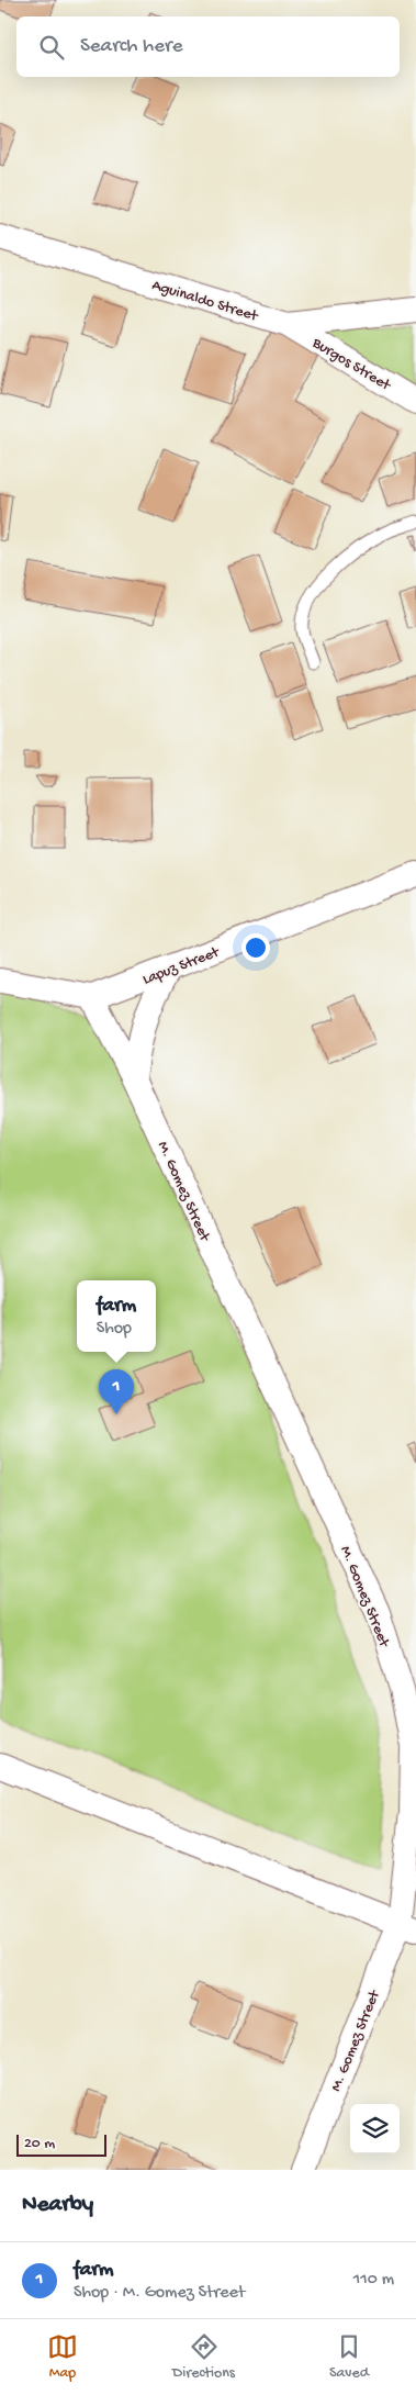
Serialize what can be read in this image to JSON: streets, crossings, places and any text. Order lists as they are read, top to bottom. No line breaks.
{"streets":{"street":["Aguinaldo Street","Burgos Street","Lapuz Street","M. Gomez Street"]},"crossings":[["Aguinaldo Street","Burgos Street"],["Lapuz Street","M. Gomez Street"]],"scale_bar":"20 m","page":{"search":"Search here","popup":["farm","Shop"],"pins":"1","scale":"20 m","heading":"Nearby","list":[{"mark":"1","name":"farm","note":"Shop · M. Gomez Street","value":"110 m"}],"nav":["Map","Directions","Saved"]}}
